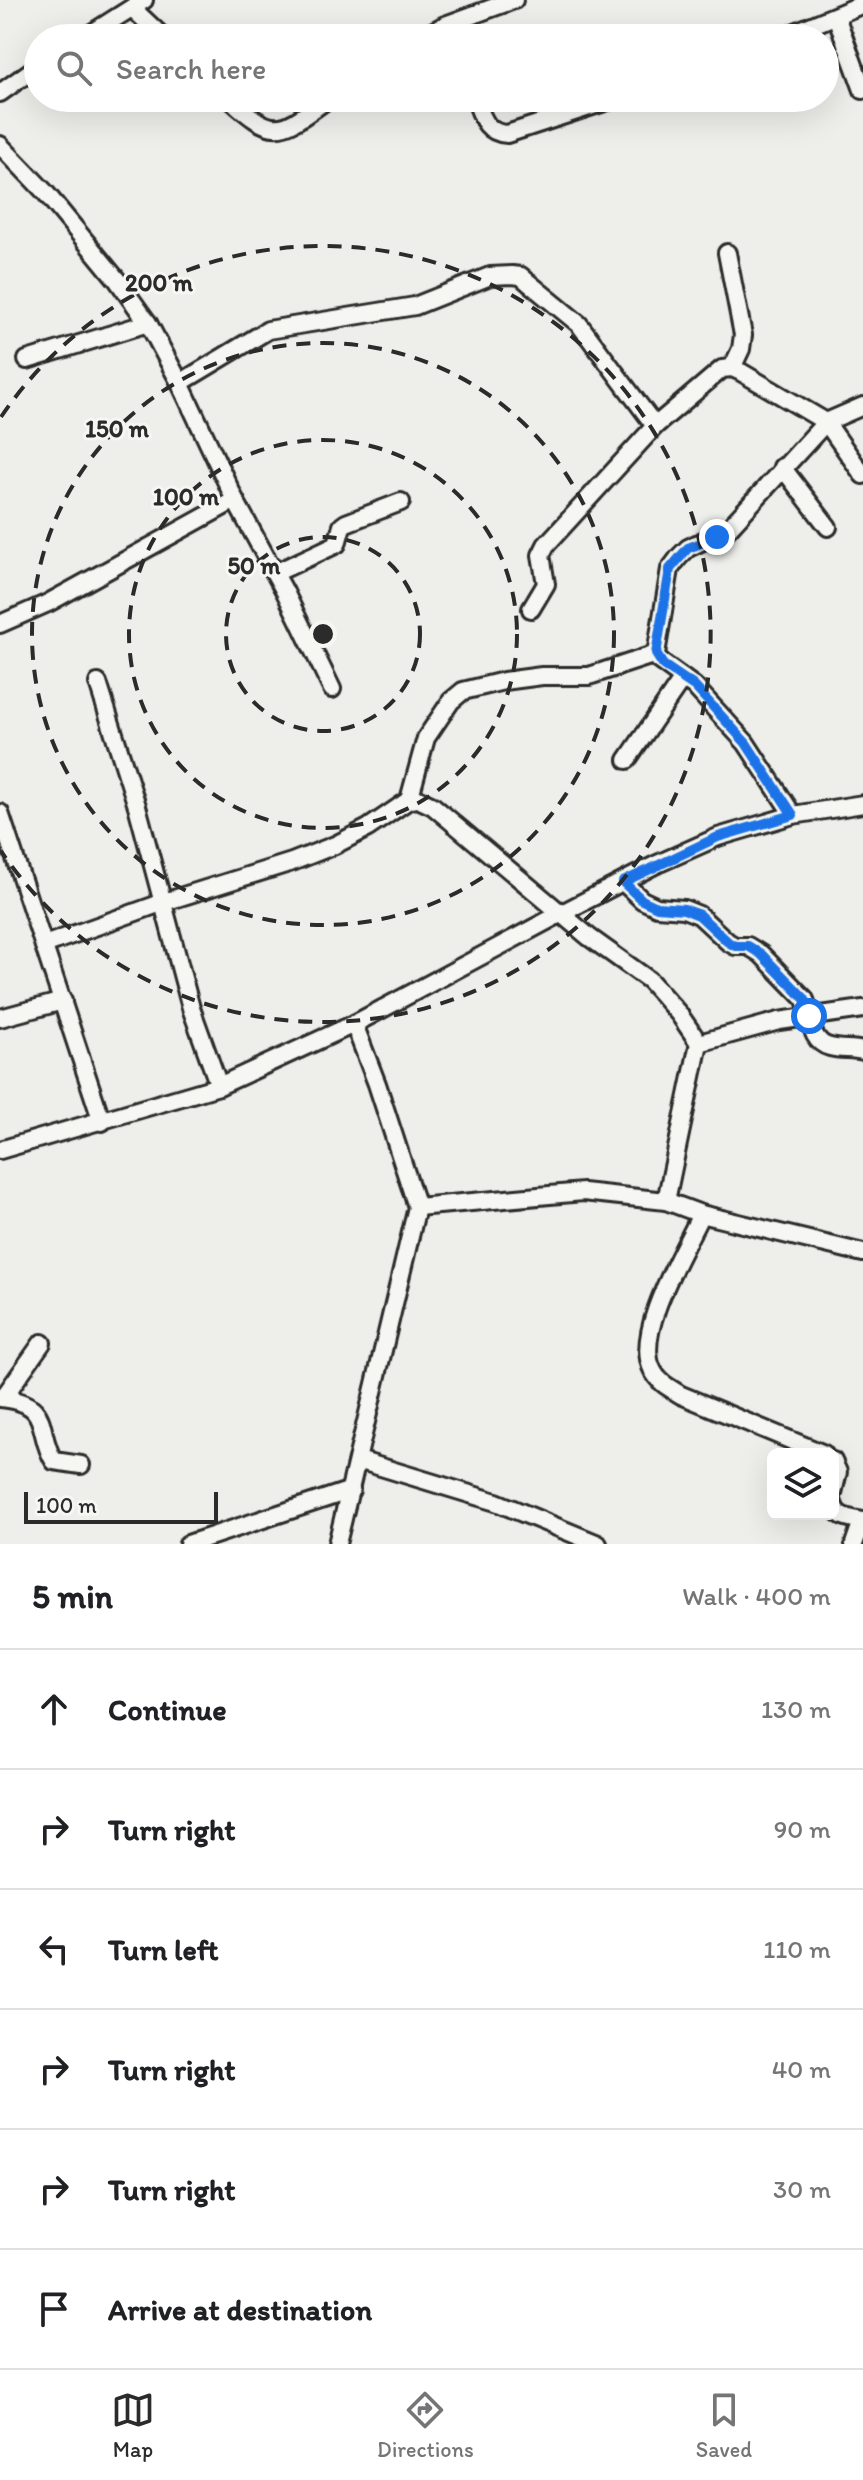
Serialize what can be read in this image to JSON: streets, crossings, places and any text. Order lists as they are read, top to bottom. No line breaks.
{"scale_bar":"100 m","page":{"search":"Search here","scale":"100 m","heading":["5 min","Walk · 400 m"],"list":[["Continue","130 m"],["Turn right","90 m"],["Turn left","110 m"],["Turn right","40 m"],["Turn right","30 m"],"Arrive at destination"],"nav":["Map","Directions","Saved"]},"rings":["200 m","150 m","100 m","50 m"]}
